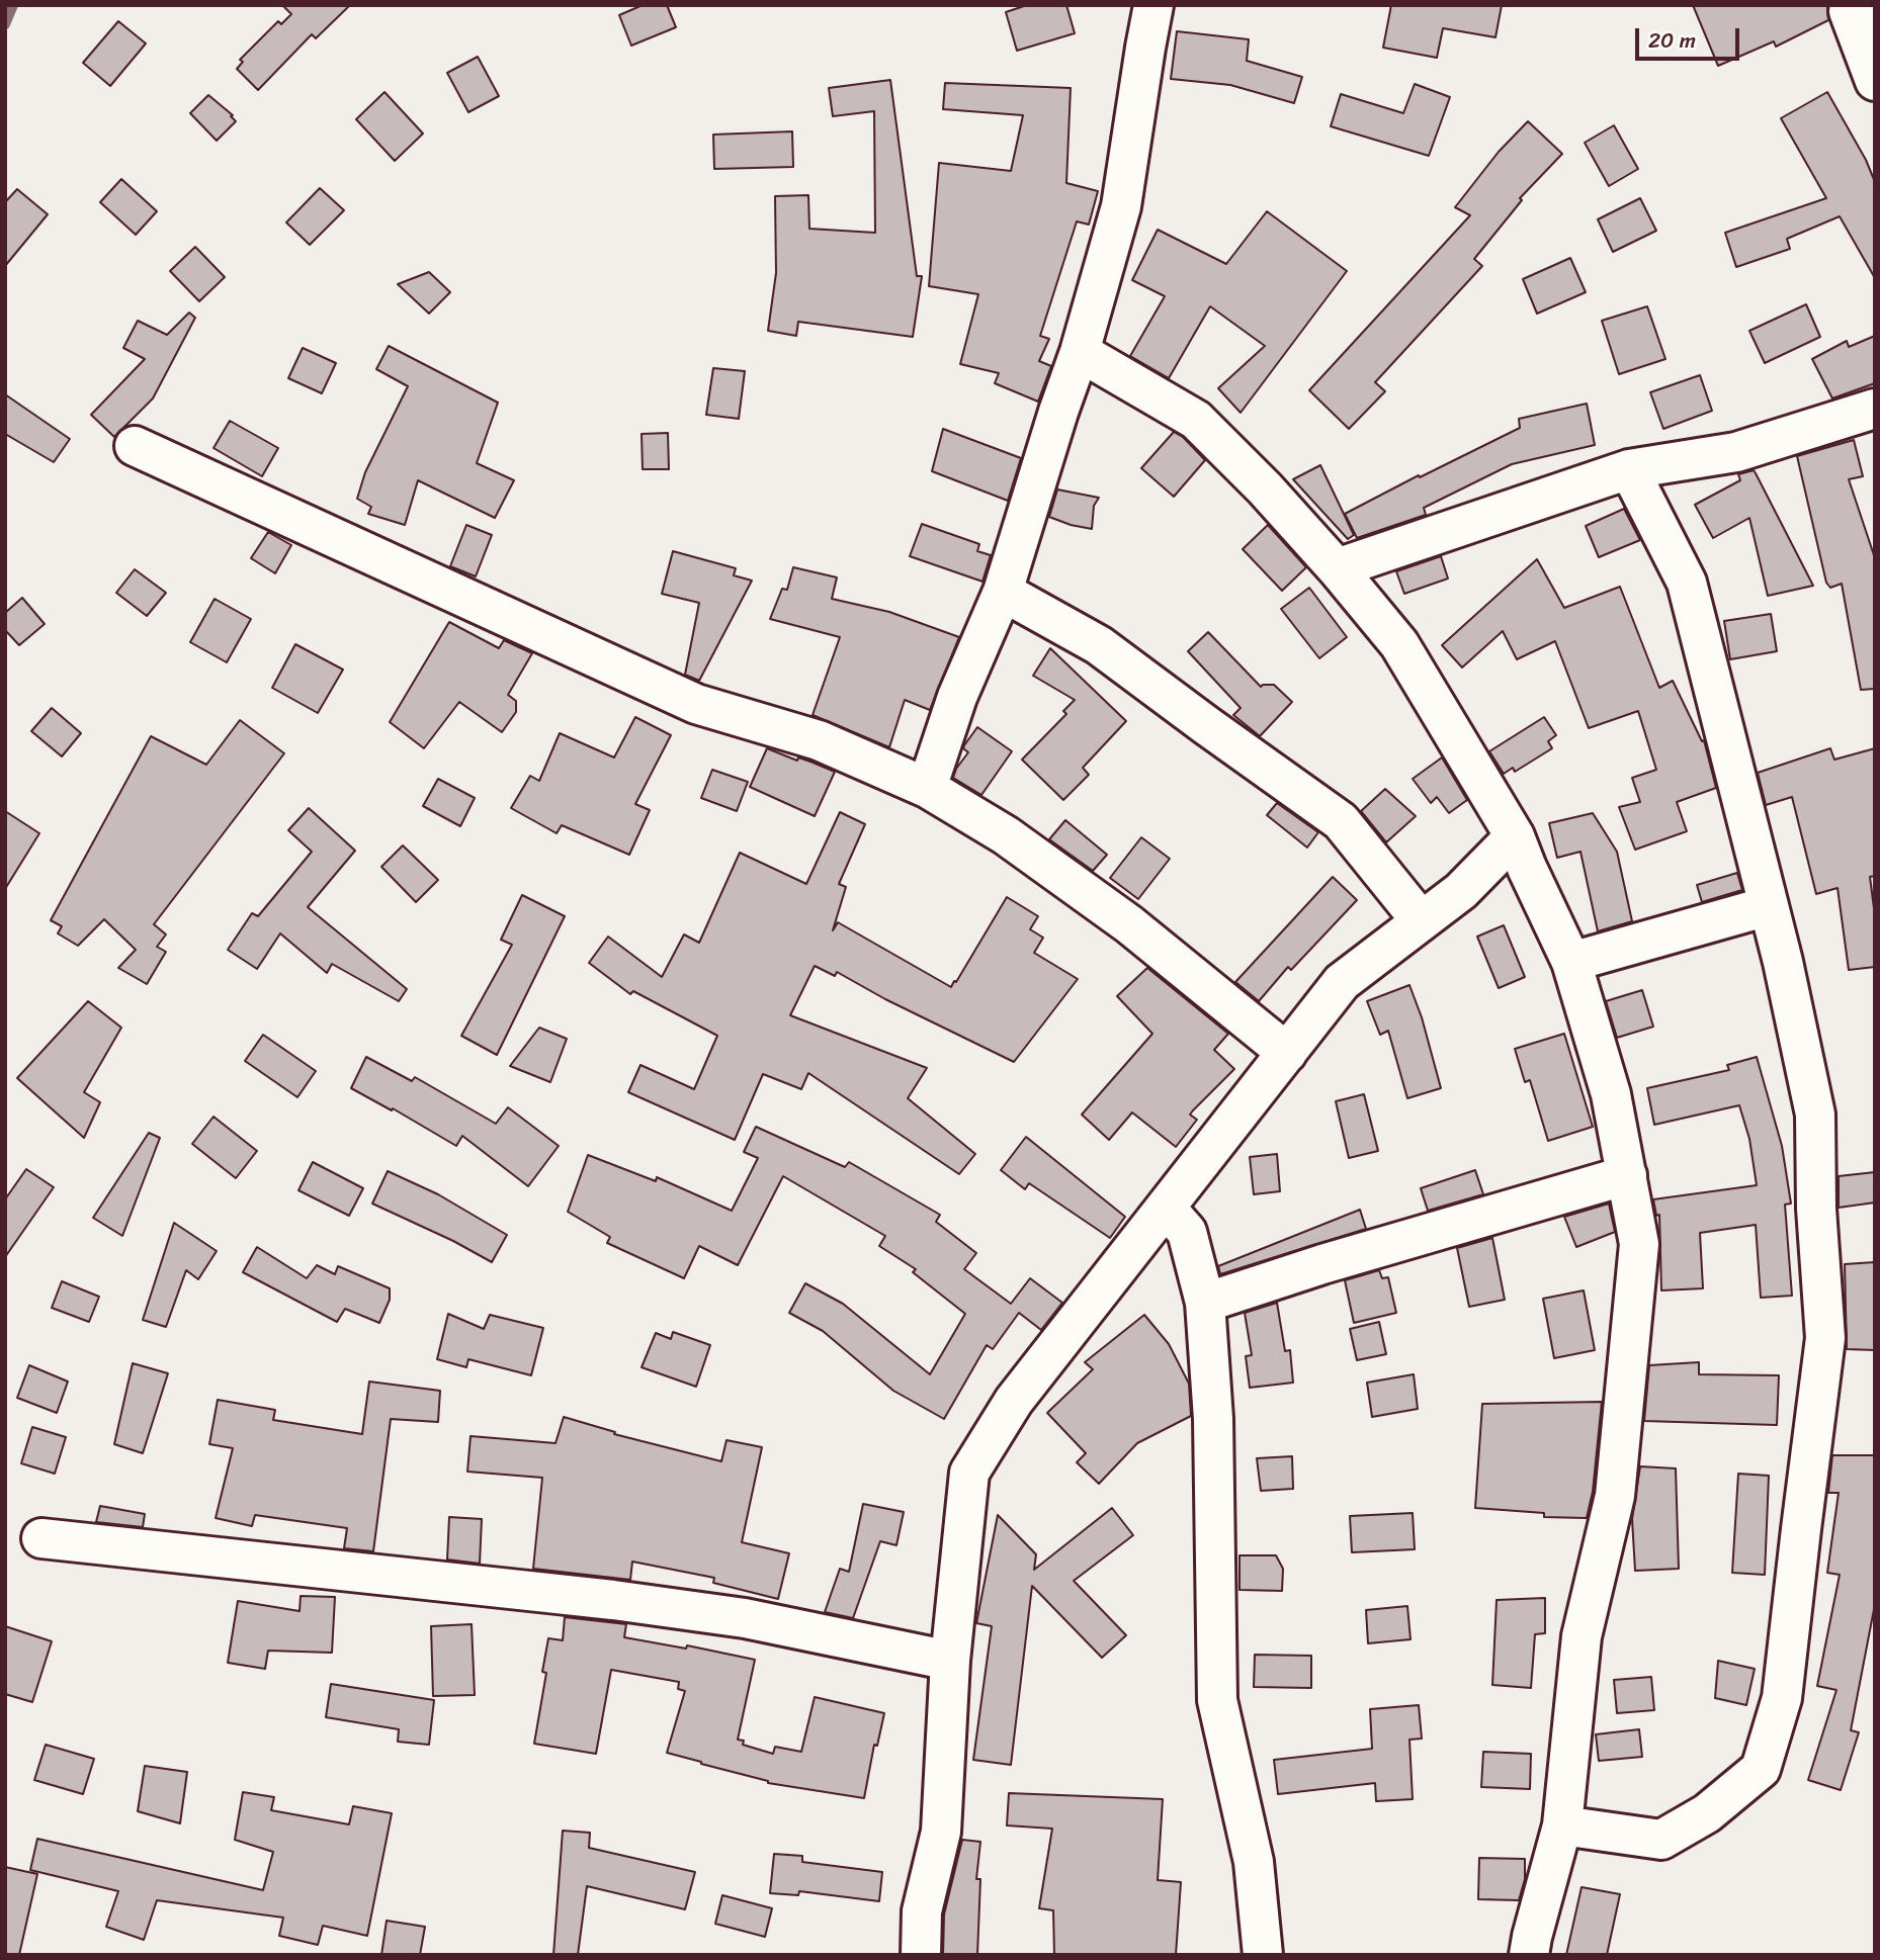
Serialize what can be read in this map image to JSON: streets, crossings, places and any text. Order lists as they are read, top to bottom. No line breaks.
{"scale_bar":"20 m"}
